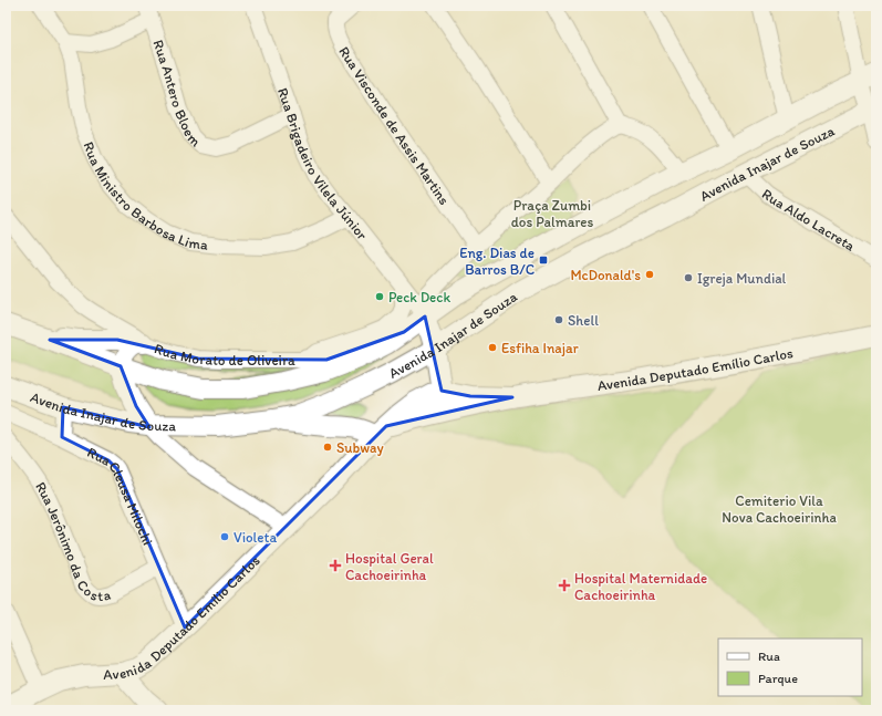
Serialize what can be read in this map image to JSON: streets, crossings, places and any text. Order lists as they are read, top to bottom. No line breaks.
{"streets":{"main road":["Avenida Inajar de Souza","Avenida Deputado Emílio Carlos"],"street":["Rua Antero Bloem","Rua Visconde de Assis Martins","Rua Brigadeiro Vilela Júnior","Rua Ministro Barbosa Lima","Rua Aldo Lacreta","Rua Morato de Oliveira","Rua Cleusa Milochi","Rua Jerônimo da Costa"]},"crossings":[["Rua Antero Bloem","Rua Brigadeiro Vilela Júnior"],["Rua Brigadeiro Vilela Júnior","Avenida Inajar de Souza"],["Rua Brigadeiro Vilela Júnior","Rua Ministro Barbosa Lima"],["Rua Brigadeiro Vilela Júnior","Rua Morato de Oliveira"],["Avenida Inajar de Souza","Rua Aldo Lacreta"],["Avenida Inajar de Souza","Rua Morato de Oliveira"],["Avenida Deputado Emílio Carlos","Rua Cleusa Milochi"],["Rua Cleusa Milochi","Rua Jerônimo da Costa"]],"parks":["Praça Zumbi dos Palmares","Cemiterio Vila Nova Cachoeirinha"],"places":{"transit":["Eng. Dias de Barros B/C"],"other":["McDonald's","Igreja Mundial","Peck Deck","Shell","Esfiha Inajar","Subway","Violeta"],"health":["Hospital Geral Cachoeirinha","Hospital Maternidade Cachoeirinha"]},"legend":["Rua","Parque"]}
